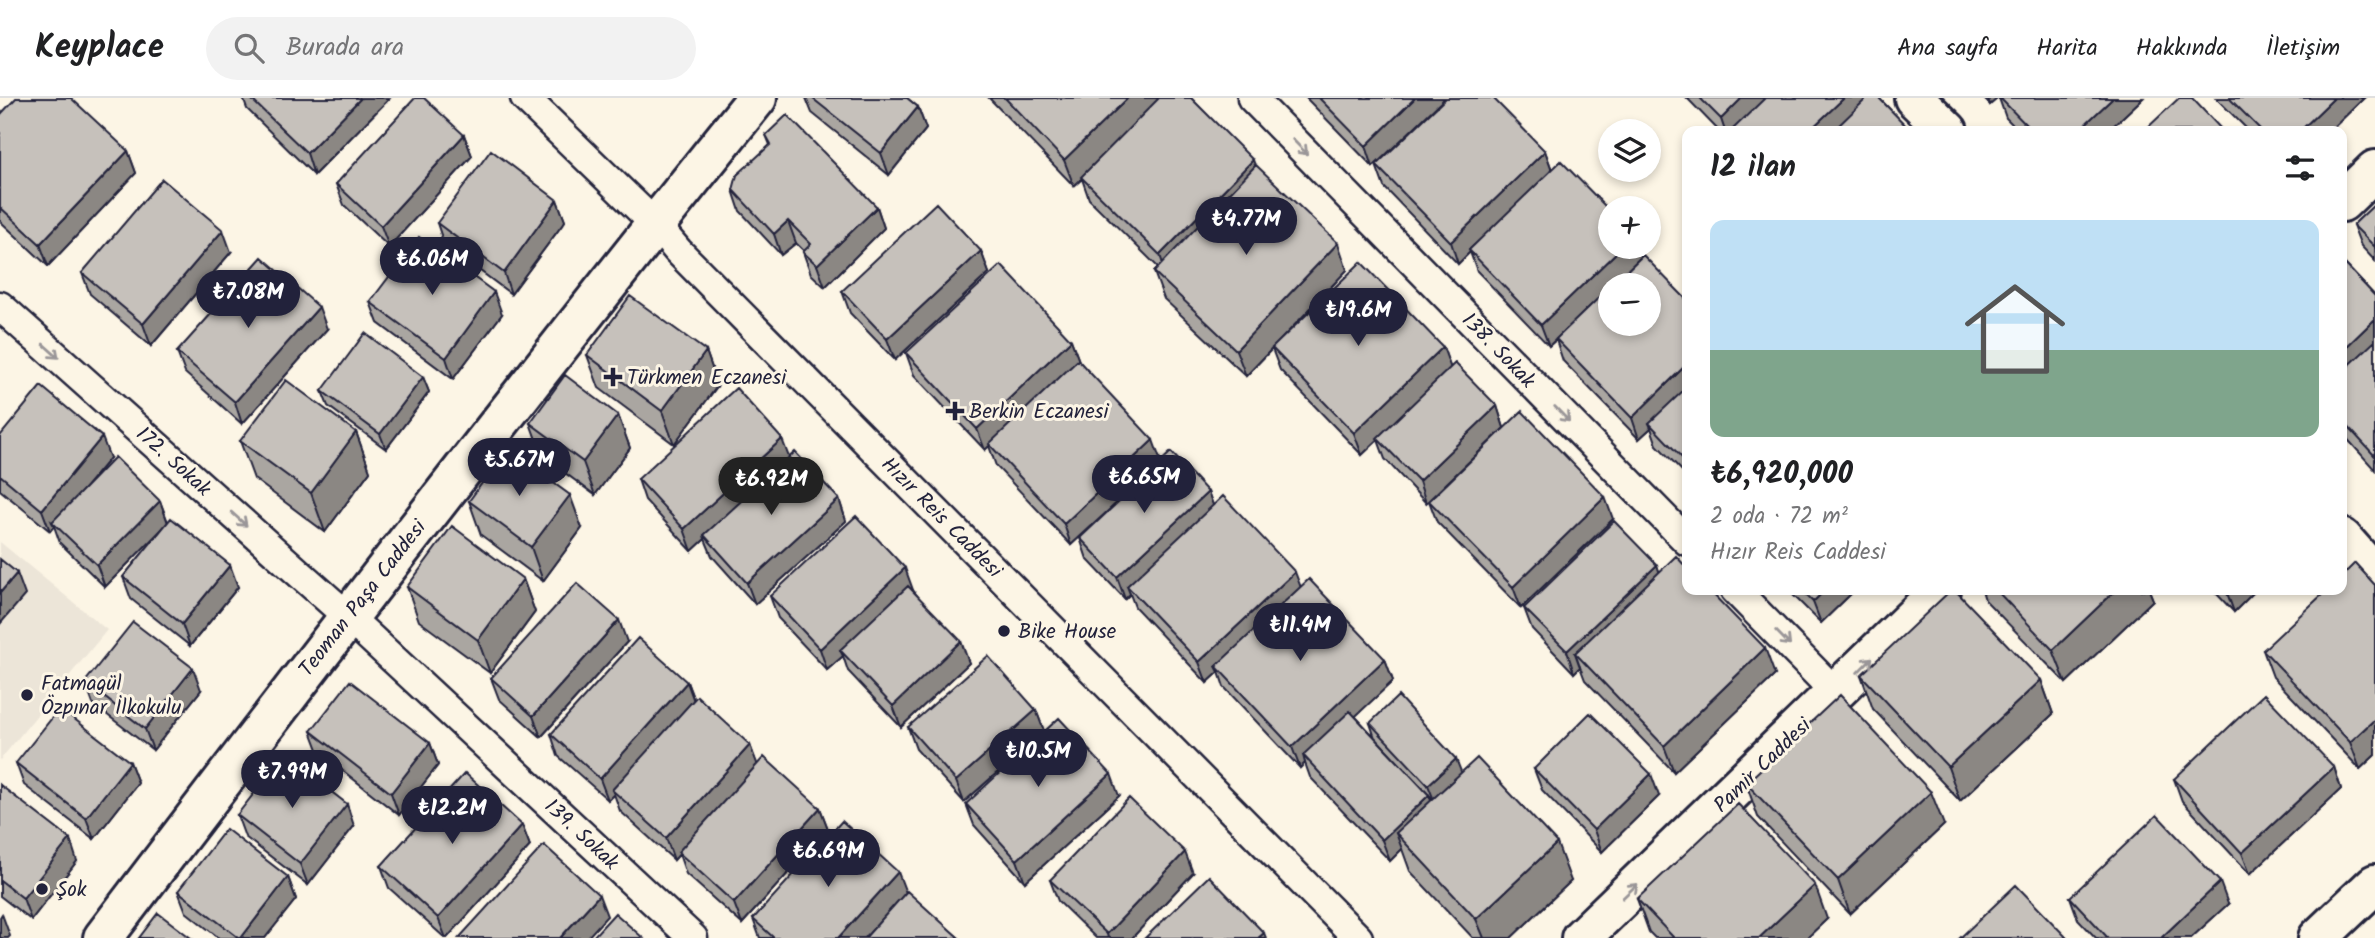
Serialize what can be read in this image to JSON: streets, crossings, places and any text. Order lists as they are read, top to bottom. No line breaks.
{"streets":{"street":["138. Sokak","172. Sokak","Hızır Reis Caddesi","Teoman Paşa Caddesi","Pamir Caddesi","139. Sokak"]},"crossings":[["172. Sokak","Teoman Paşa Caddesi"],["172. Sokak","139. Sokak"],["Hızır Reis Caddesi","Teoman Paşa Caddesi"],["Teoman Paşa Caddesi","139. Sokak"]],"one_way":["138. Sokak","172. Sokak","Pamir Caddesi"],"places":{"health":["Türkmen Eczanesi","Berkin Eczanesi"],"other":["Bike House","Fatmagül Özpınar İlkokulu","Şok"]},"page":{"header":"Keyplace","search":"Burada ara","nav":["Ana sayfa","Harita","Hakkında","İletişim"],"map_buttons":["+","−"],"heading":"12 ilan","price":["₺4.77M","₺6.06M","₺7.08M","₺19.6M","₺5.67M","₺6.65M","₺6.92M","₺11.4M","₺10.5M","₺7.99M","₺12.2M","₺6.69M"],"list":[{"name":"₺6,920,000","note":"2 oda · 72 m² · Hızır Reis Caddesi"}]}}
